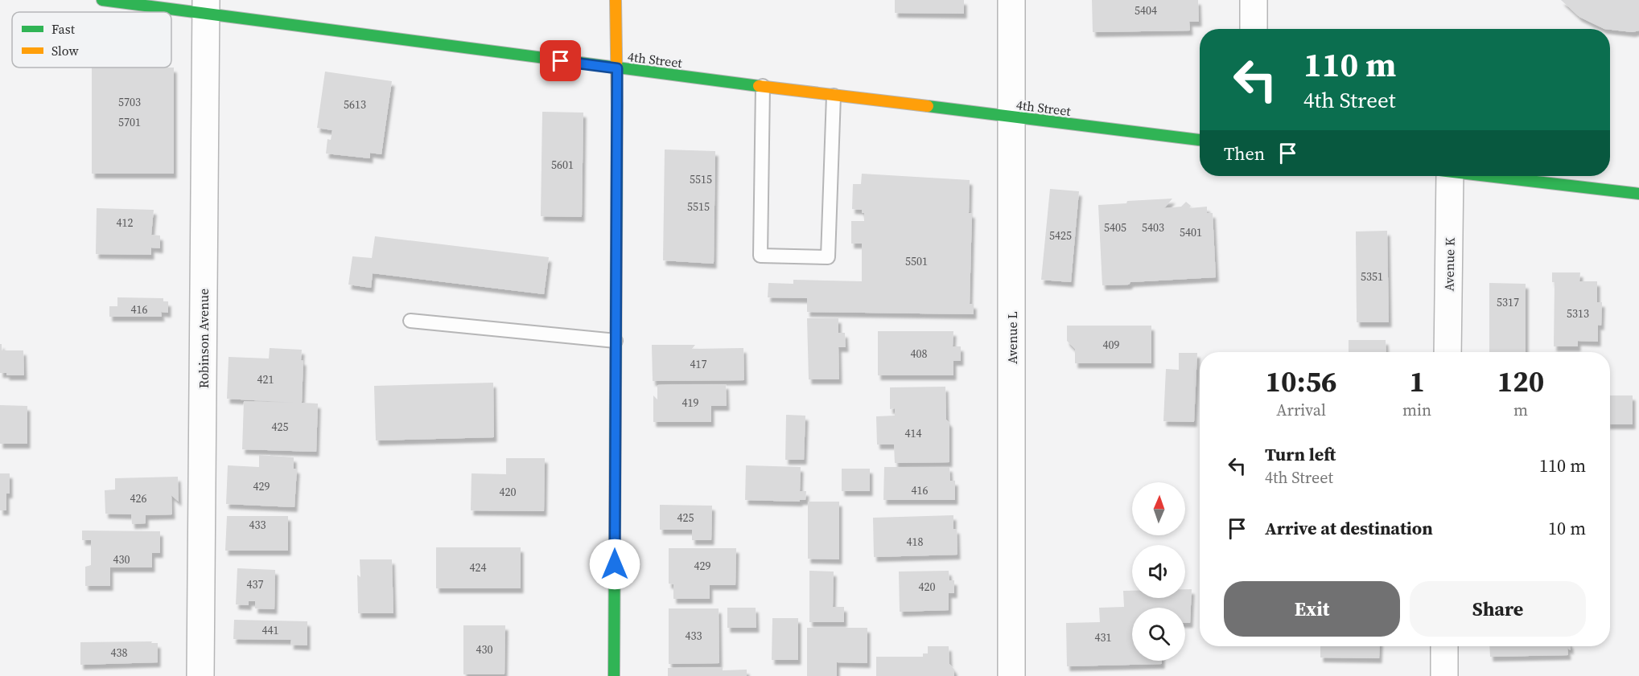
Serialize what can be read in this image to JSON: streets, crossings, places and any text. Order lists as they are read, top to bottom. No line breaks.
{"streets":{"main road":["4th Street"],"street":["Avenue K","Avenue L","Robinson Avenue"]},"crossings":[["4th Street","Avenue L"],["4th Street","Robinson Avenue"]],"house_numbers":["5404","5703","5613","5701","5601","5515","5515","412","5405","5403","5401","5425","5501","5351","5317","416","5313","409","408","417","421","419","425","414","429","416","420","426","425","433","418","430","429","424","437","420","441","433","431","430","438"],"legend":["Fast","Slow"],"north":"top","page":{"turn":["110 m","4th Street"],"then":"Then","eta":["10:56","Arrival","1","min","120","m"],"list":[{"name":"Turn left","note":"4th Street","value":"110 m"},{"name":"Arrive at destination","value":"10 m"}],"buttons":["Exit","Share"]}}
